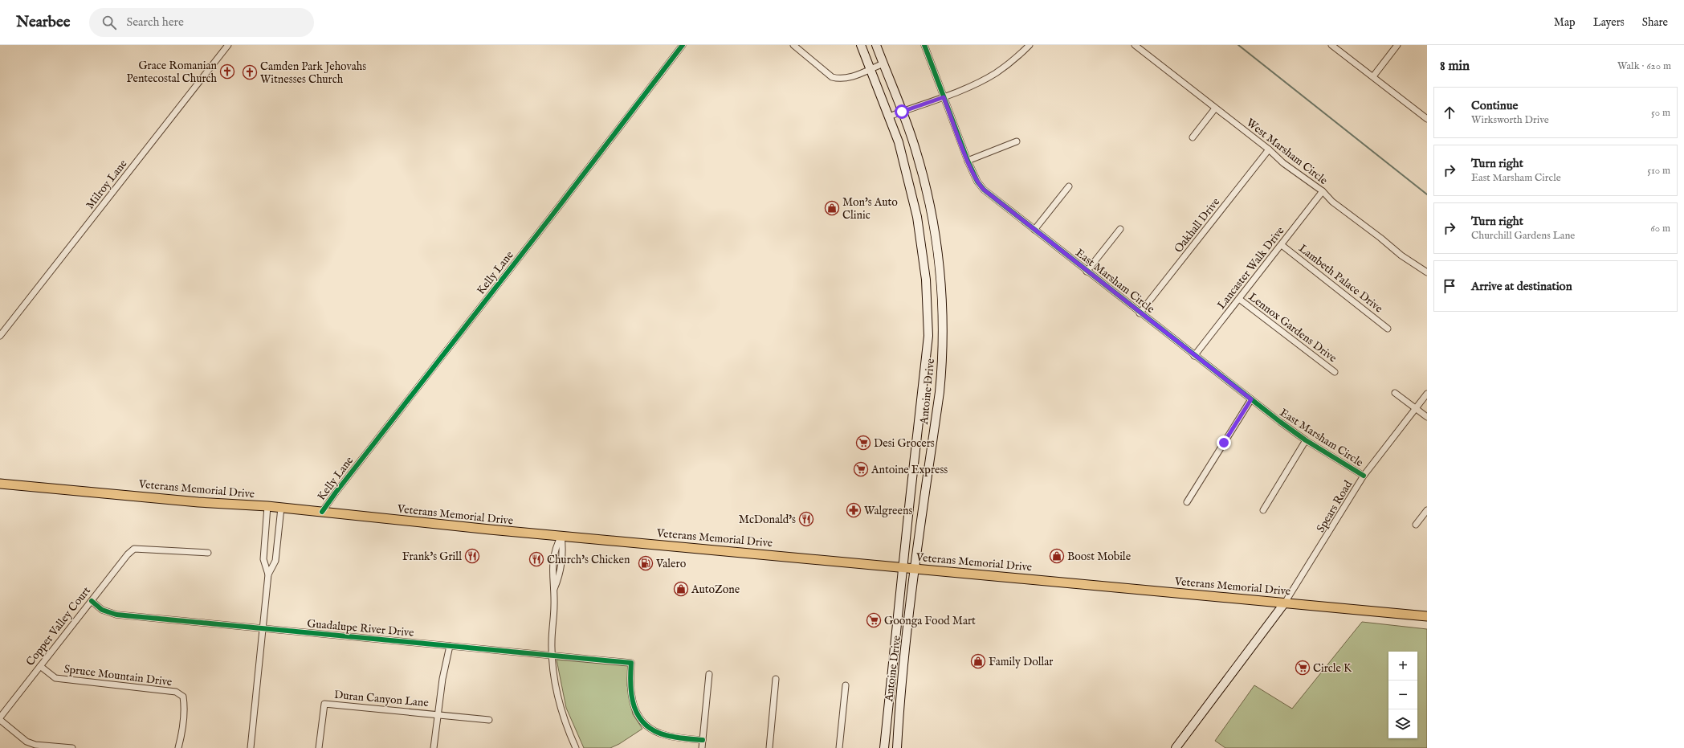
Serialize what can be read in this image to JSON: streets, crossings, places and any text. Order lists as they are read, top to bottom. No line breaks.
{"streets":{"main road":["Antoine Drive","Veterans Memorial Drive","Spears Road"],"street":["West Marsham Circle","Milroy Lane","Oakhall Drive","Lancaster Walk Drive","Kelly Lane","Lambeth Palace Drive","East Marsham Circle","Lennox Gardens Drive","Copper Valley Court","Guadalupe River Drive","Spruce Mountain Drive","Duran Canyon Lane"]},"crossings":[["West Marsham Circle","Oakhall Drive"],["West Marsham Circle","Lancaster Walk Drive"],["Oakhall Drive","East Marsham Circle"],["Lancaster Walk Drive","Lambeth Palace Drive"],["Lancaster Walk Drive","East Marsham Circle"],["Lancaster Walk Drive","Lennox Gardens Drive"],["Kelly Lane","Veterans Memorial Drive"],["East Marsham Circle","Spears Road"],["Antoine Drive","Veterans Memorial Drive"],["Veterans Memorial Drive","Spears Road"],["Copper Valley Court","Guadalupe River Drive"],["Copper Valley Court","Spruce Mountain Drive"]],"places":{"church":["Grace Romanian Pentecostal Church","Camden Park Jehovahs Witnesses Church"],"shop":["Mon's Auto Clinic","Boost Mobile","AutoZone","Family Dollar"],"supermarket":["Desi Grocers","Antoine Express","Goonga Food Mart","Circle K"],"pharmacy":["Walgreens"],"restaurant":["McDonald's","Frank's Grill","Church's Chicken"],"fuel station":["Valero"]},"page":{"header":"Nearbee","search":"Search here","nav":["Map","Layers","Share"],"heading":["8 min","Walk · 620 m"],"list":[["Continue","Wirksworth Drive","50 m"],["Turn right","East Marsham Circle","510 m"],["Turn right","Churchill Gardens Lane","60 m"],"Arrive at destination"],"map_buttons":["+","−"]}}
